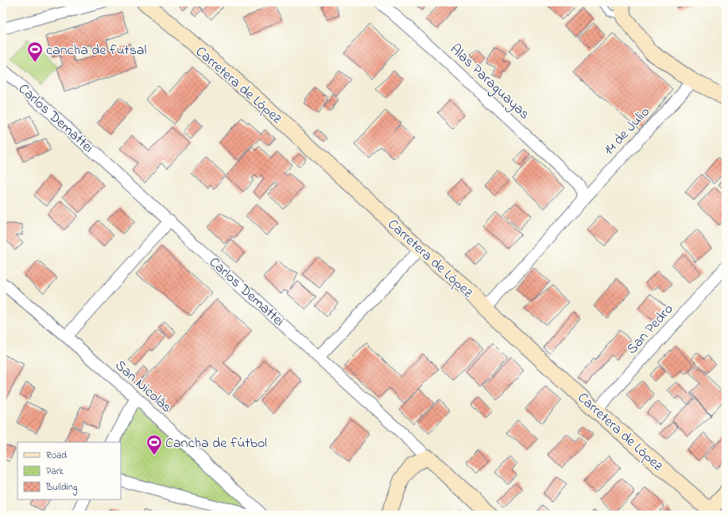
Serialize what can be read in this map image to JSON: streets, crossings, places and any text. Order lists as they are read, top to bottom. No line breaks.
{"streets":{"main road":["Carretera de López","Carlos Demattei"],"street":["Alas Paraguayas","14 de Julio","San Pedro","San Nicolás"]},"crossings":[["Alas Paraguayas","14 de Julio"],["Carretera de López","14 de Julio"],["Carretera de López","San Pedro"]],"places":{"sports":["cancha de futsal","Cancha de fútbol"]},"legend":["Road","Park","Building"]}
